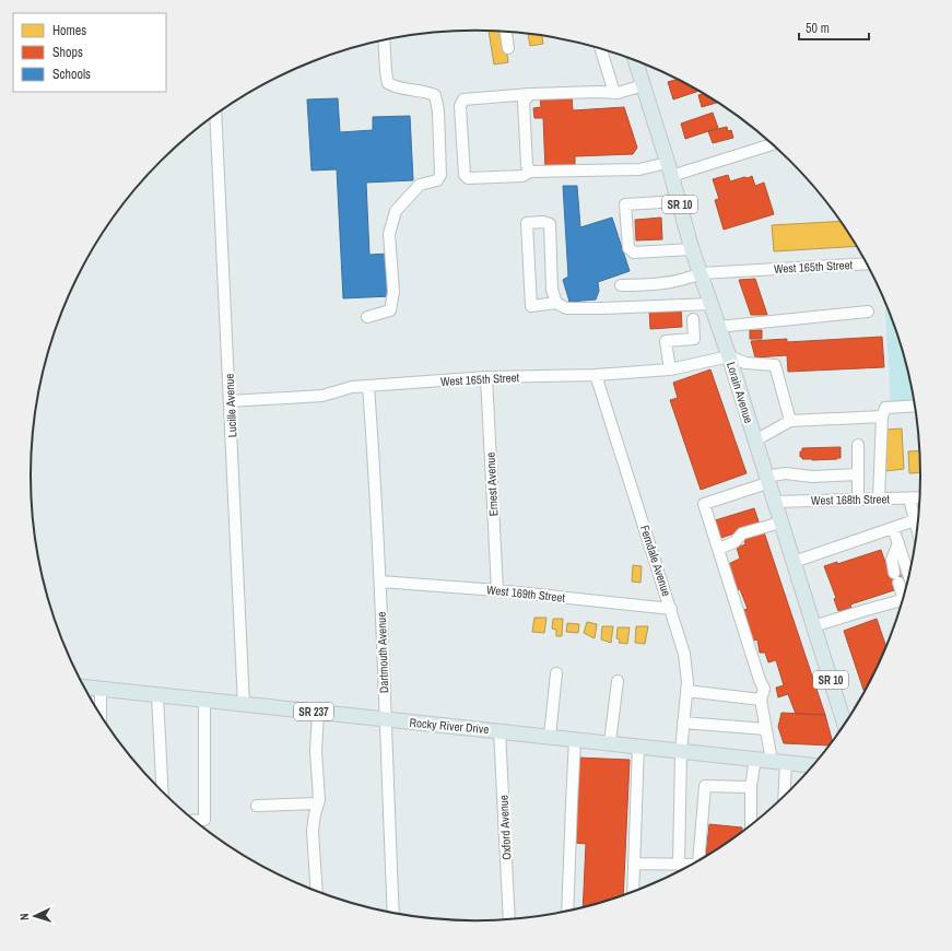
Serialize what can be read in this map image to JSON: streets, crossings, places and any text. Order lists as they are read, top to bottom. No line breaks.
{"streets":{"main road":["SR 10","Lorain Avenue","SR 237","Rocky River Drive"],"street":["West 165th Street","Lucille Avenue","Ernest Avenue","West 168th Street","Ferndale Avenue","West 169th Street","Dartmouth Avenue","Oxford Avenue"]},"crossings":[["West 165th Street","Lorain Avenue"],["West 165th Street","Lucille Avenue"],["West 165th Street","Ernest Avenue"],["West 165th Street","Ferndale Avenue"],["West 165th Street","Dartmouth Avenue"],["Lorain Avenue","West 168th Street"],["Lucille Avenue","Rocky River Drive"],["Ernest Avenue","West 169th Street"],["Ferndale Avenue","West 169th Street"],["Ferndale Avenue","Rocky River Drive"],["West 169th Street","Dartmouth Avenue"],["Dartmouth Avenue","Rocky River Drive"],["Rocky River Drive","Oxford Avenue"]],"legend":["Homes","Shops","Schools"],"scale_bar":"50 m","north":"left"}
